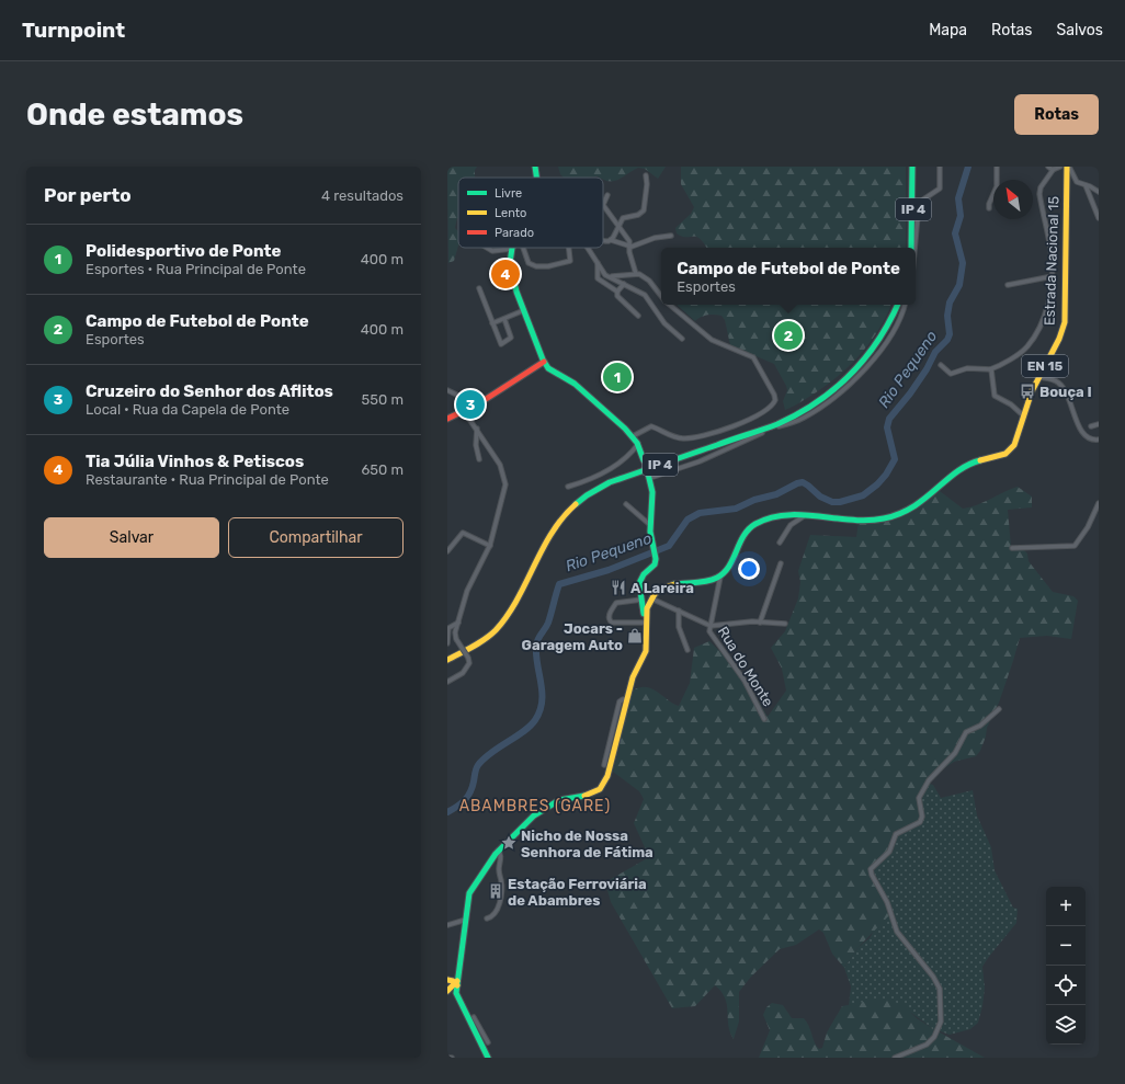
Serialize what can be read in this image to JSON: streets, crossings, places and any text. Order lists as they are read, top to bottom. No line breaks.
{"streets":{"main road":["IP 4","Estrada Nacional 15","EN 15"],"street":["Rua do Monte"]},"districts":["ABAMBRES (GARE)"],"water":["Rio Pequeno"],"places":{"bus stop":["Bouça I"],"restaurant":["A Lareira"],"shop":["Jocars - Garagem Auto"],"place":["Nicho de Nossa Senhora de Fátima"],"building":["Estação Ferroviária de Abambres"]},"legend":["Livre","Lento","Parado"],"north":"top left","page":{"header":"Turnpoint","nav":["Mapa","Rotas","Salvos"],"buttons":["Rotas",["Salvar","Compartilhar"]],"title":"Onde estamos","heading":["Por perto","4 resultados"],"list":[{"mark":"1","name":"Polidesportivo de Ponte","note":"Esportes · Rua Principal de Ponte","value":"400 m"},{"mark":"2","name":"Campo de Futebol de Ponte","note":"Esportes","value":"400 m"},{"mark":"3","name":"Cruzeiro do Senhor dos Aflitos","note":"Local · Rua da Capela de Ponte","value":"550 m"},{"mark":"4","name":"Tia Júlia Vinhos & Petiscos","note":"Restaurante · Rua Principal de Ponte","value":"650 m"}],"popup":["Campo de Futebol de Ponte","Esportes"],"pins":["4","2","1","3"],"map_buttons":["+","−"]}}
